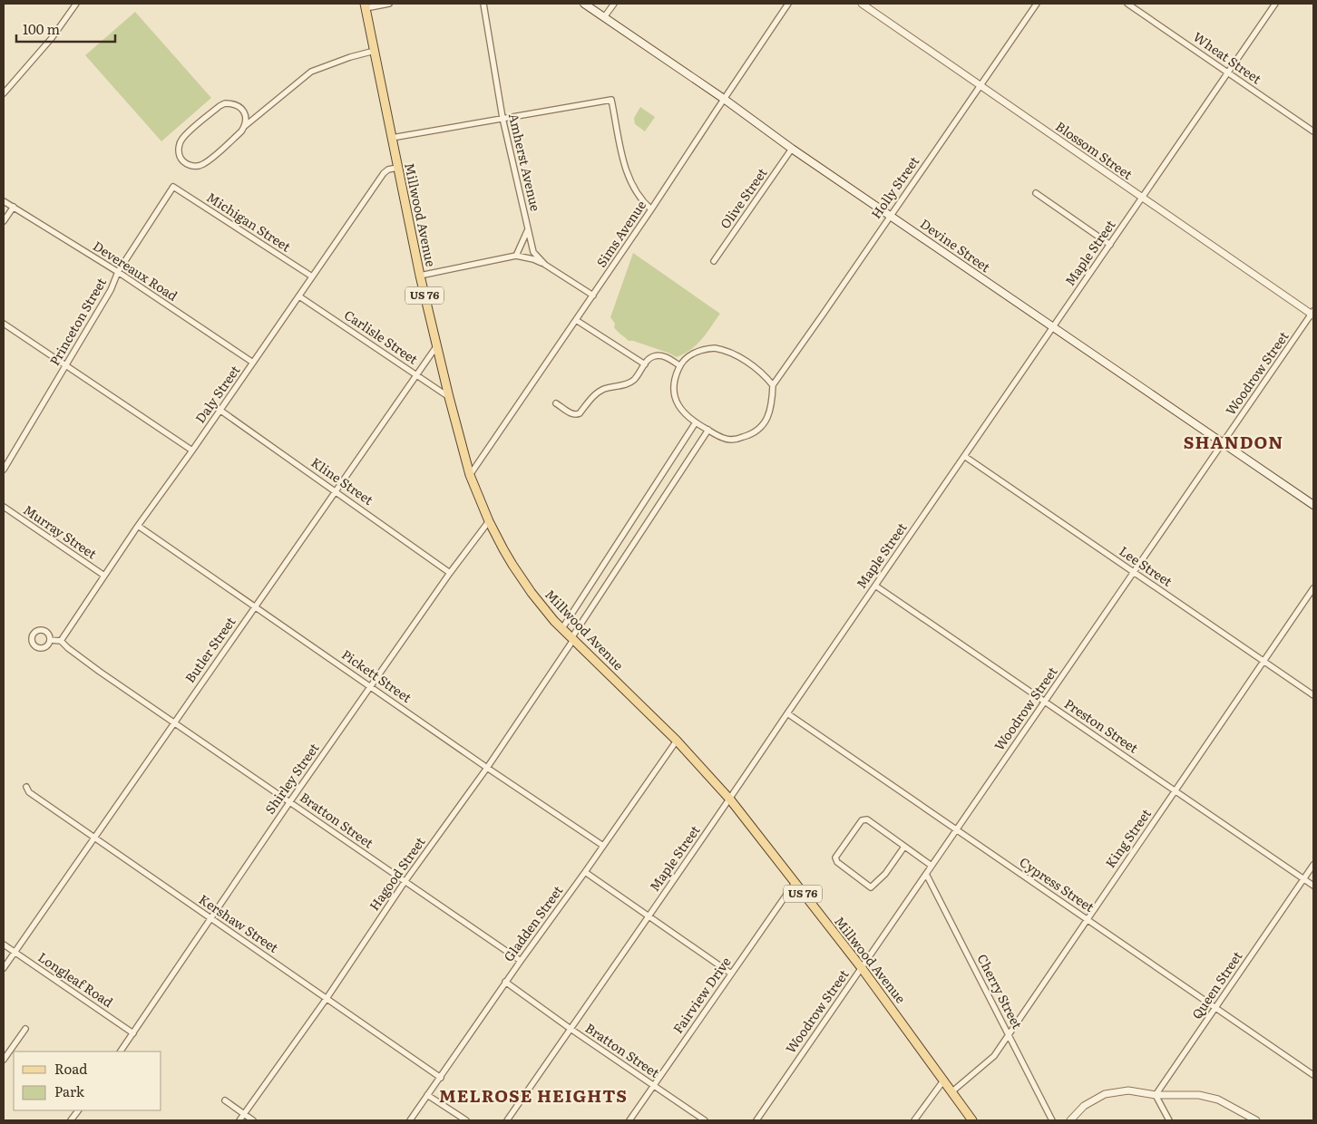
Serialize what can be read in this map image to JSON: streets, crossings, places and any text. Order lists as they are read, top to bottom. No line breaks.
{"streets":{"main road":["Millwood Avenue","Devine Street","US 76"],"street":["Wheat Street","Blossom Street","Amherst Avenue","Holly Street","Olive Street","Michigan Street","Sims Avenue","Maple Street","Devereaux Road","Princeton Street","Carlisle Street","Woodrow Street","Daly Street","Kline Street","Murray Street","Lee Street","Butler Street","Pickett Street","Preston Street","Shirley Street","Bratton Street","King Street","Hagood Street","Cypress Street","Kershaw Street","Gladden Street","Longleaf Road","Queen Street","Cherry Street","Fairview Drive"]},"crossings":[["Wheat Street","Maple Street"],["Blossom Street","Holly Street"],["Blossom Street","Maple Street"],["Blossom Street","Woodrow Street"],["Amherst Avenue","Sims Avenue"],["Holly Street","Devine Street"],["Holly Street","Hagood Street"],["Olive Street","Devine Street"],["Millwood Avenue","Sims Avenue"],["Millwood Avenue","Maple Street"],["Millwood Avenue","Carlisle Street"],["Millwood Avenue","Woodrow Street"],["Millwood Avenue","Daly Street"],["Millwood Avenue","Butler Street"],["Millwood Avenue","Shirley Street"],["Millwood Avenue","King Street"],["Millwood Avenue","Hagood Street"],["Millwood Avenue","Gladden Street"],["Millwood Avenue","Fairview Drive"],["Michigan Street","Princeton Street"],["Michigan Street","Daly Street"],["Sims Avenue","Devine Street"],["Devine Street","Maple Street"],["Devine Street","Woodrow Street"],["Maple Street","Lee Street"],["Maple Street","Preston Street"],["Maple Street","Bratton Street"],["Maple Street","Cypress Street"],["Devereaux Road","Princeton Street"],["Devereaux Road","Daly Street"],["Carlisle Street","Daly Street"],["Carlisle Street","Butler Street"],["Woodrow Street","Lee Street"],["Woodrow Street","Preston Street"],["Woodrow Street","Cypress Street"],["Woodrow Street","Cherry Street"],["Daly Street","Kline Street"],["Daly Street","Murray Street"],["Daly Street","Pickett Street"],["Daly Street","Bratton Street"],["Kline Street","Butler Street"],["Kline Street","Shirley Street"],["Lee Street","King Street"],["Butler Street","Pickett Street"],["Butler Street","Bratton Street"],["Butler Street","Kershaw Street"],["Butler Street","Longleaf Road"],["Pickett Street","Shirley Street"],["Pickett Street","Hagood Street"],["Pickett Street","Gladden Street"],["Preston Street","King Street"],["Preston Street","Queen Street"],["Shirley Street","Bratton Street"],["Shirley Street","Kershaw Street"],["Shirley Street","Longleaf Road"],["Bratton Street","Hagood Street"],["Bratton Street","Gladden Street"],["Bratton Street","Fairview Drive"],["King Street","Cypress Street"],["King Street","Cherry Street"],["Hagood Street","Kershaw Street"],["Cypress Street","Queen Street"],["Kershaw Street","Gladden Street"]],"districts":["SHANDON","MELROSE HEIGHTS"],"legend":["Road","Park"],"scale_bar":"100 m"}
